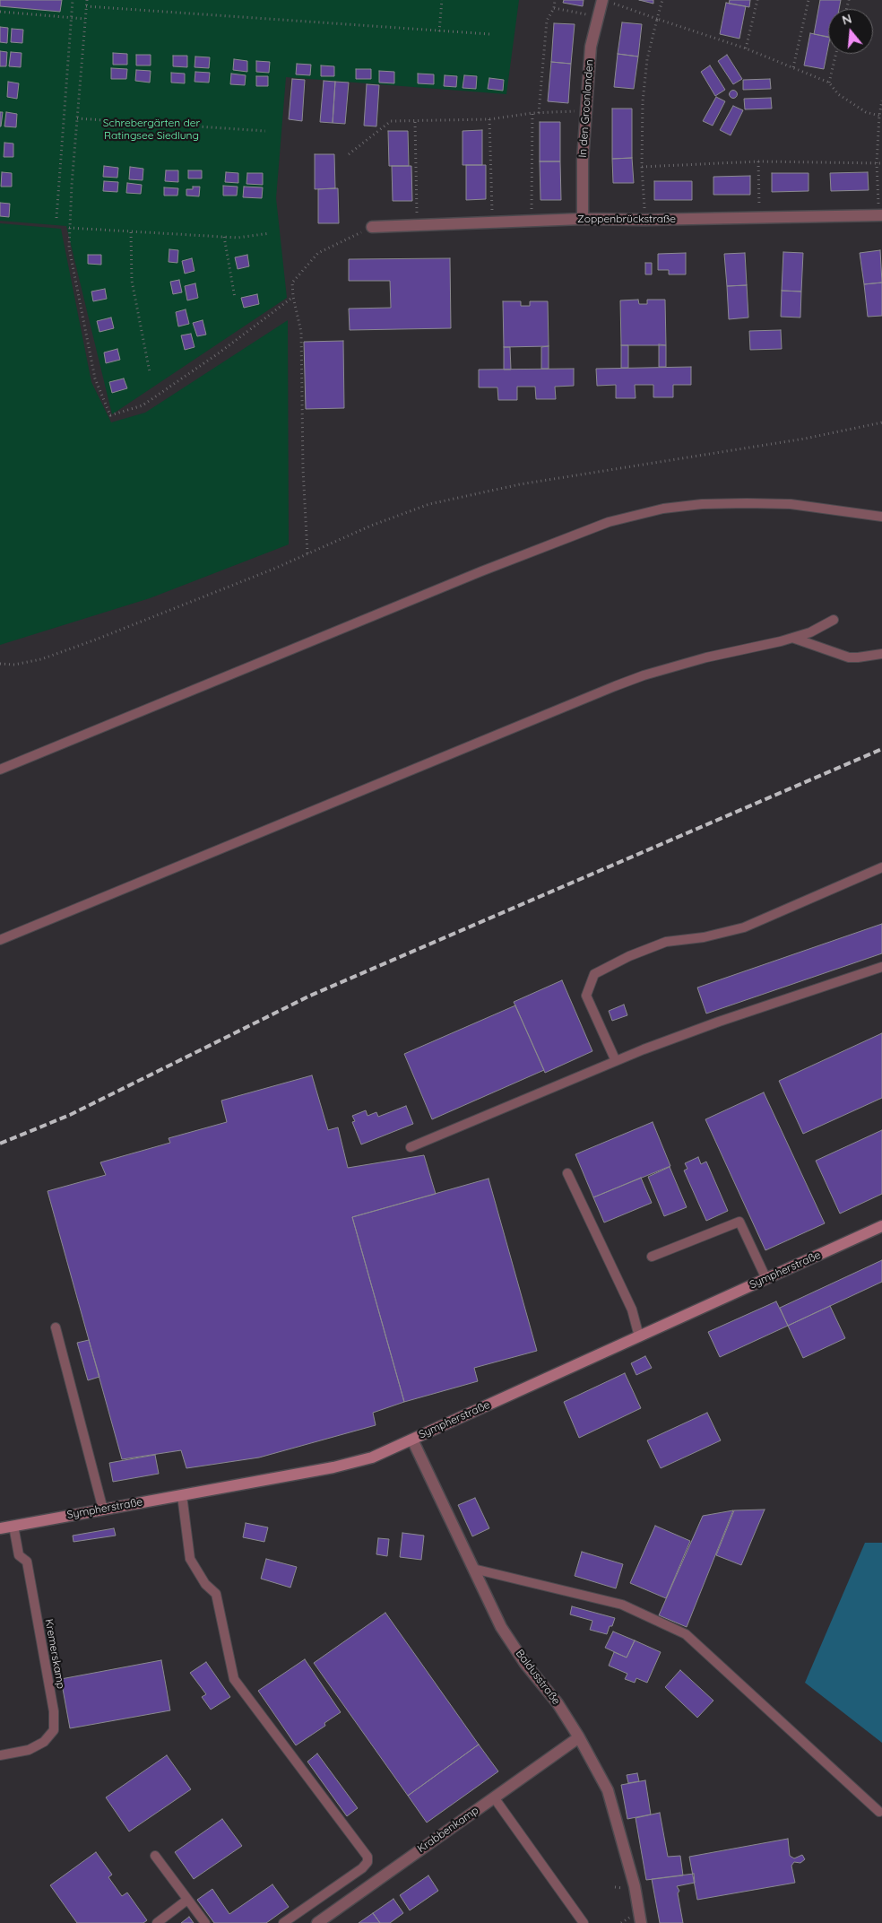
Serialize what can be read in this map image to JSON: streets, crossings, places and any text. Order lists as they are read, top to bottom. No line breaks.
{"streets":{"street":["In den Groonlanden","Zoppenbrückstraße","Sympherstraße","Baldusstraße","Krabbenkamp"],"lane":["Kremerskamp"]},"crossings":[["In den Groonlanden","Zoppenbrückstraße"],["Sympherstraße","Kremerskamp"],["Sympherstraße","Baldusstraße"],["Baldusstraße","Krabbenkamp"]],"parks":["Schrebergärten der Ratingsee Siedlung"],"north":"top"}
